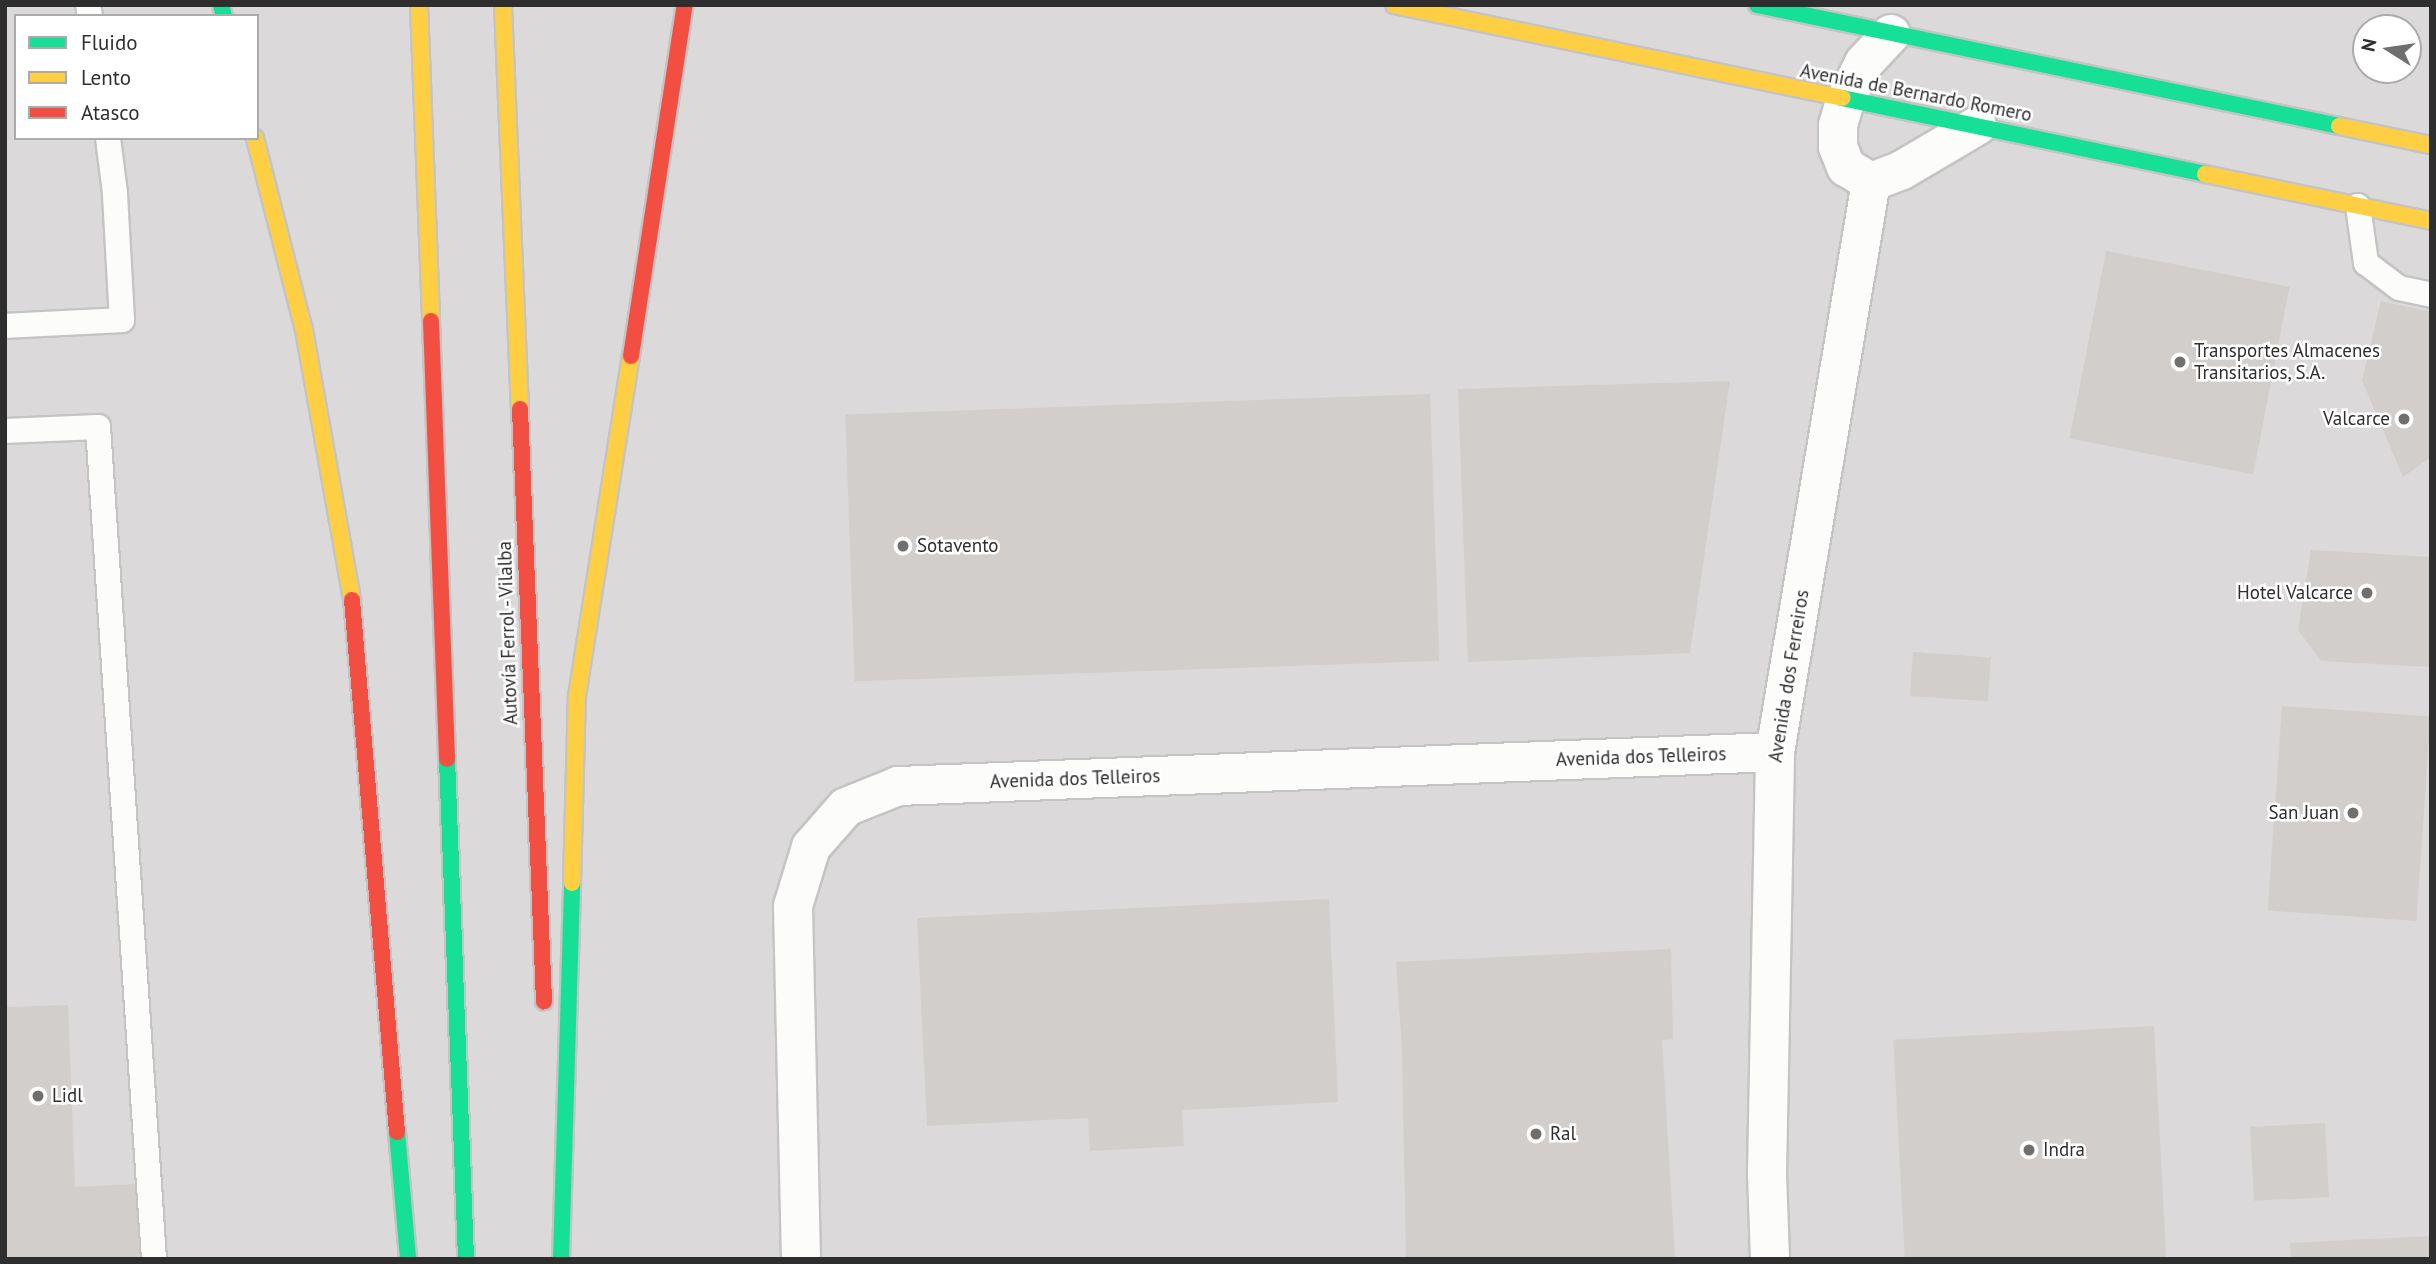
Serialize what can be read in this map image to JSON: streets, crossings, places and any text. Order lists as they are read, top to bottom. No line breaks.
{"streets":{"highway":["Avenida de Bernardo Romero","Autovía Ferrol - Vilalba"],"street":["Avenida dos Ferreiros","Avenida dos Telleiros"]},"crossings":[["Avenida dos Ferreiros","Avenida dos Telleiros"]],"places":["Transportes Almacenes Transitarios, S.A.","Valcarce","Sotavento","Hotel Valcarce","San Juan","Lidl","Ral","Indra"],"legend":["Fluido","Lento","Atasco"],"north":"left"}
